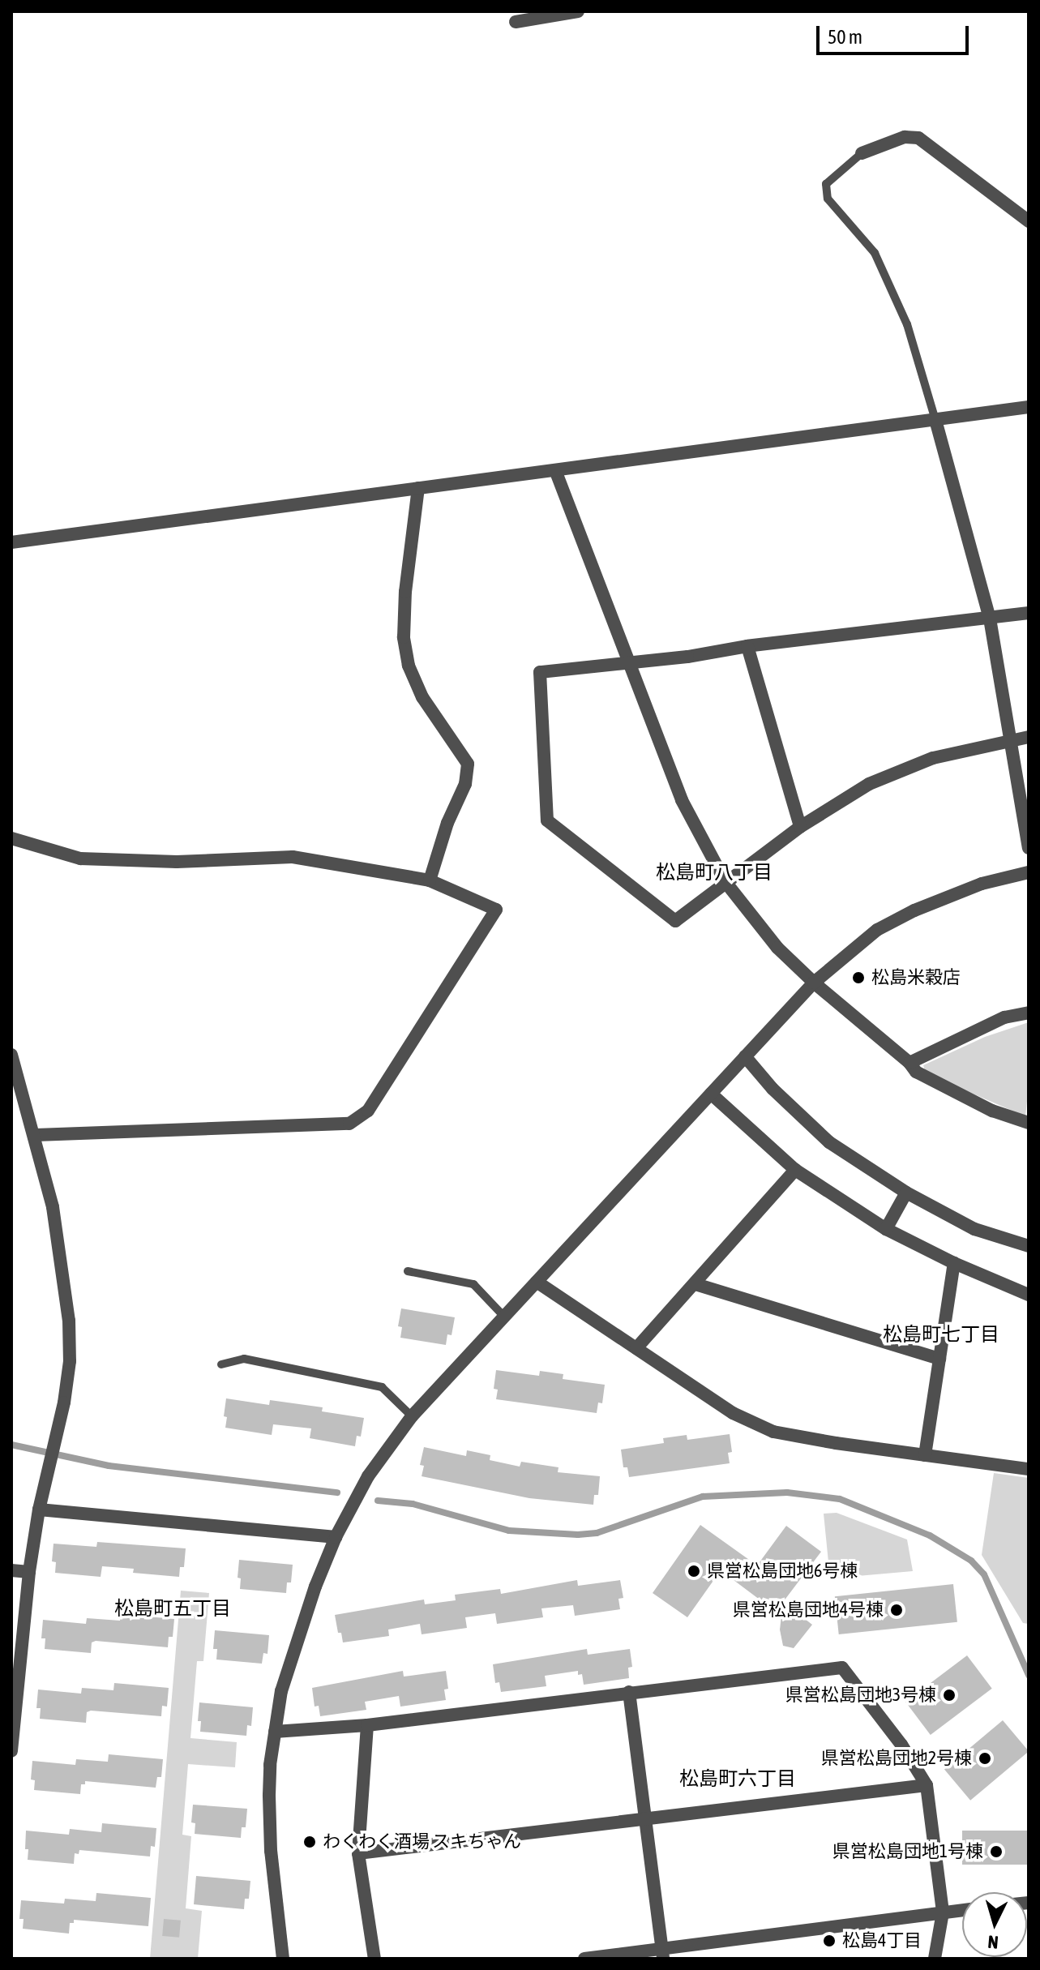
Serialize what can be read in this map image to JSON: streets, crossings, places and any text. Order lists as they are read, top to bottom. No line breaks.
{"districts":["松島町八丁目","松島町七丁目","松島町五丁目","松島町六丁目"],"places":["松島米穀店","県営松島団地6号棟","県営松島団地4号棟","県営松島団地3号棟","県営松島団地2号棟","わくわく酒場 スキちゃん","県営松島団地1号棟","松島4丁目"],"scale_bar":"50 m","north":"bottom"}
